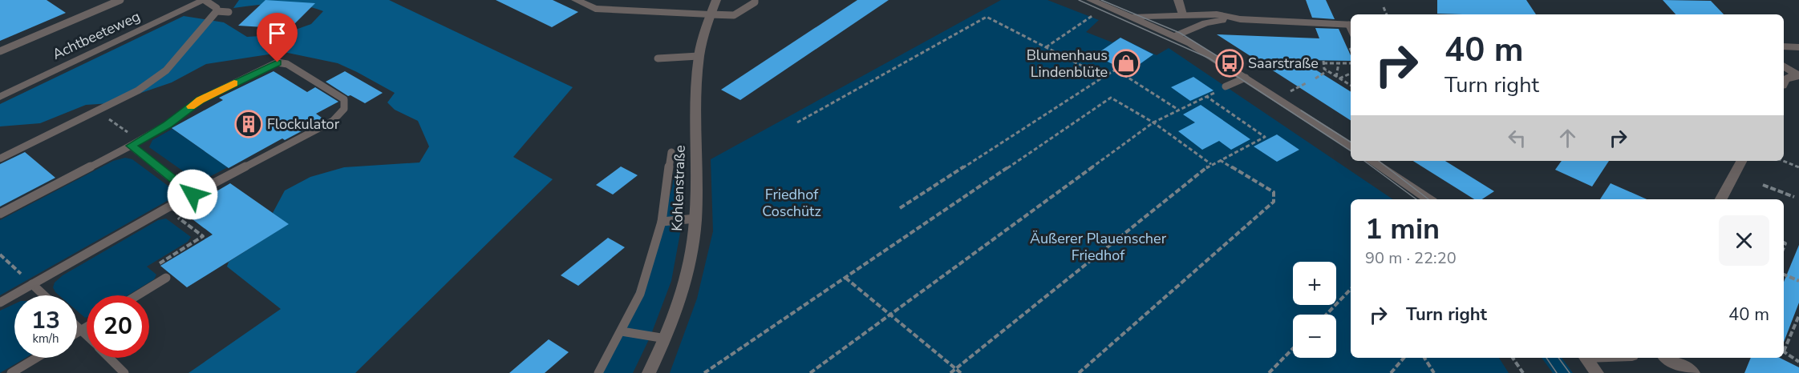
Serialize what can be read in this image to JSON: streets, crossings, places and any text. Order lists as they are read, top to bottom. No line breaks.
{"streets":{"street":["Achtbeeteweg","Kohlenstraße"]},"parks":["Friedhof Coschütz","Äußerer Plauenscher Friedhof"],"places":{"shop":["Blumenhaus Lindenblüte"],"bus stop":["Saarstraße"],"building":["Flockulator"]},"page":{"turn":["40 m","Turn right"],"heading":["1 min","90 m · 22:20"],"map_buttons":["+","−"],"list":[{"name":"Turn right","value":"40 m"}],"speed":"13 km/h","limit":"20"}}
